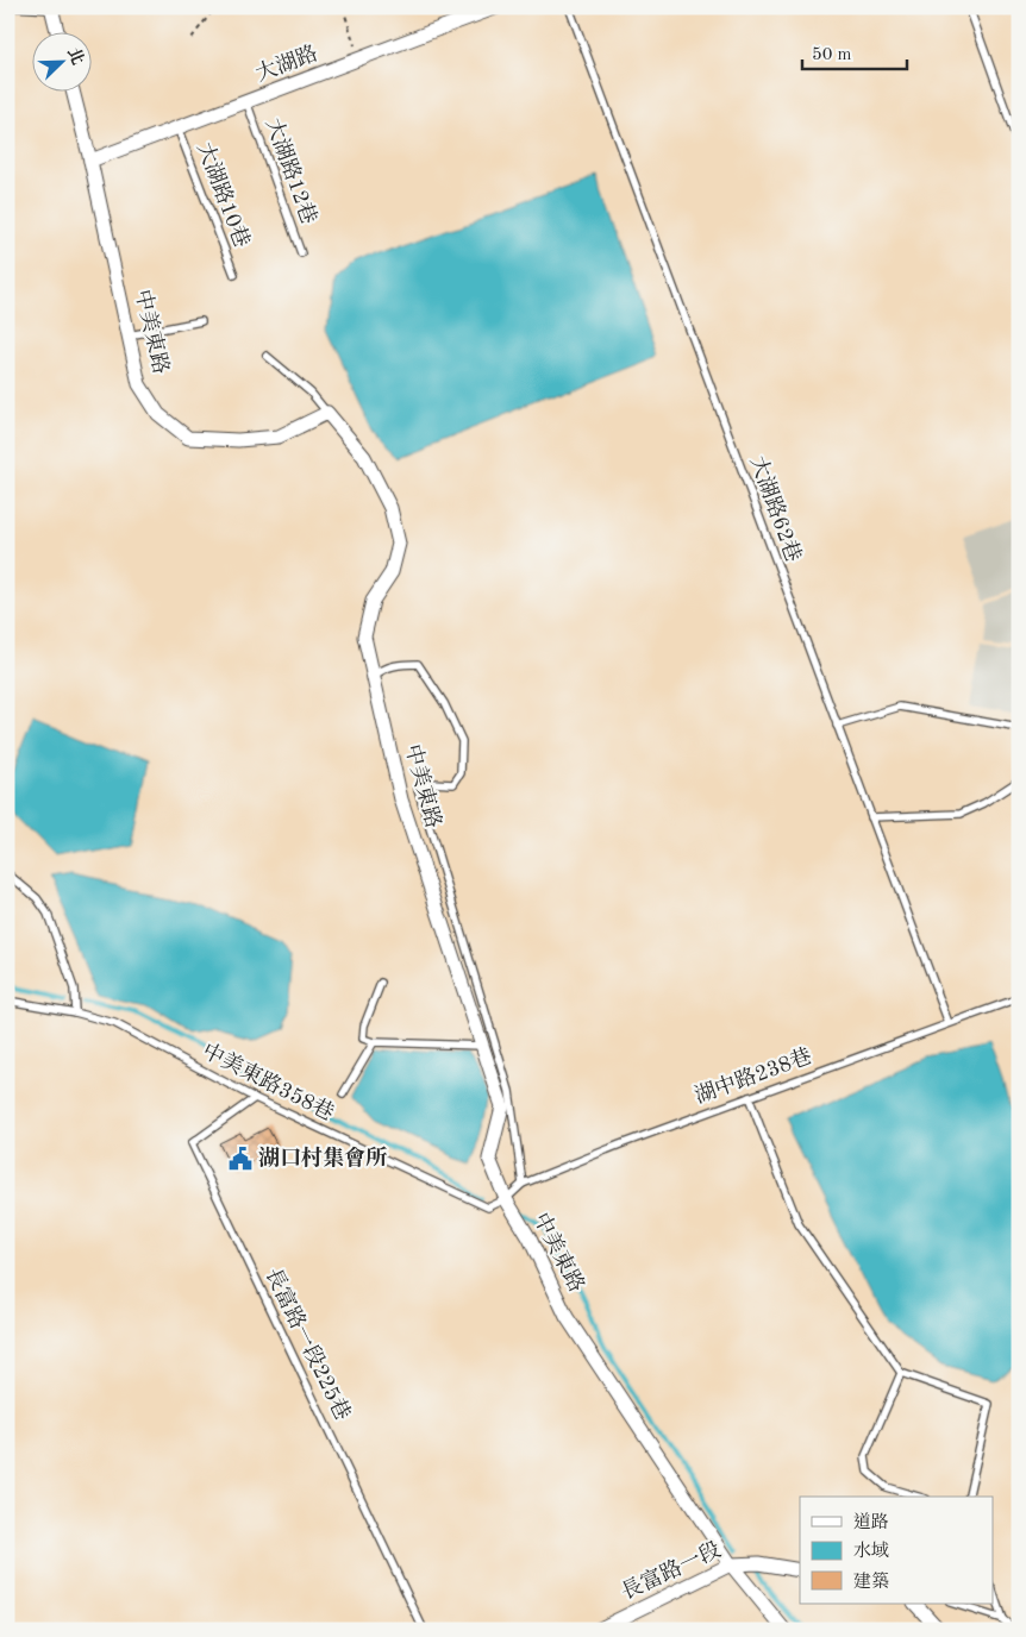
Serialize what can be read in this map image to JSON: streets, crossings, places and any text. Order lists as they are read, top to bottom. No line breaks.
{"streets":{"street":["大湖路","中美東路","長富路一段"],"lane":["大湖路12巷","大湖路10巷","大湖路62巷","湖中路238巷","中美東路358巷","長富路一段225巷"]},"crossings":[["大湖路","大湖路12巷"],["大湖路","大湖路10巷"],["大湖路","中美東路"],["中美東路","湖中路238巷"],["中美東路","中美東路358巷"],["中美東路","長富路一段"],["大湖路62巷","湖中路238巷"],["湖中路238巷","中美東路358巷"],["中美東路358巷","長富路一段225巷"]],"places":{"public building":["湖口村集會所"]},"legend":["道路","水域","建築"],"scale_bar":"50 m","north":"top right"}
